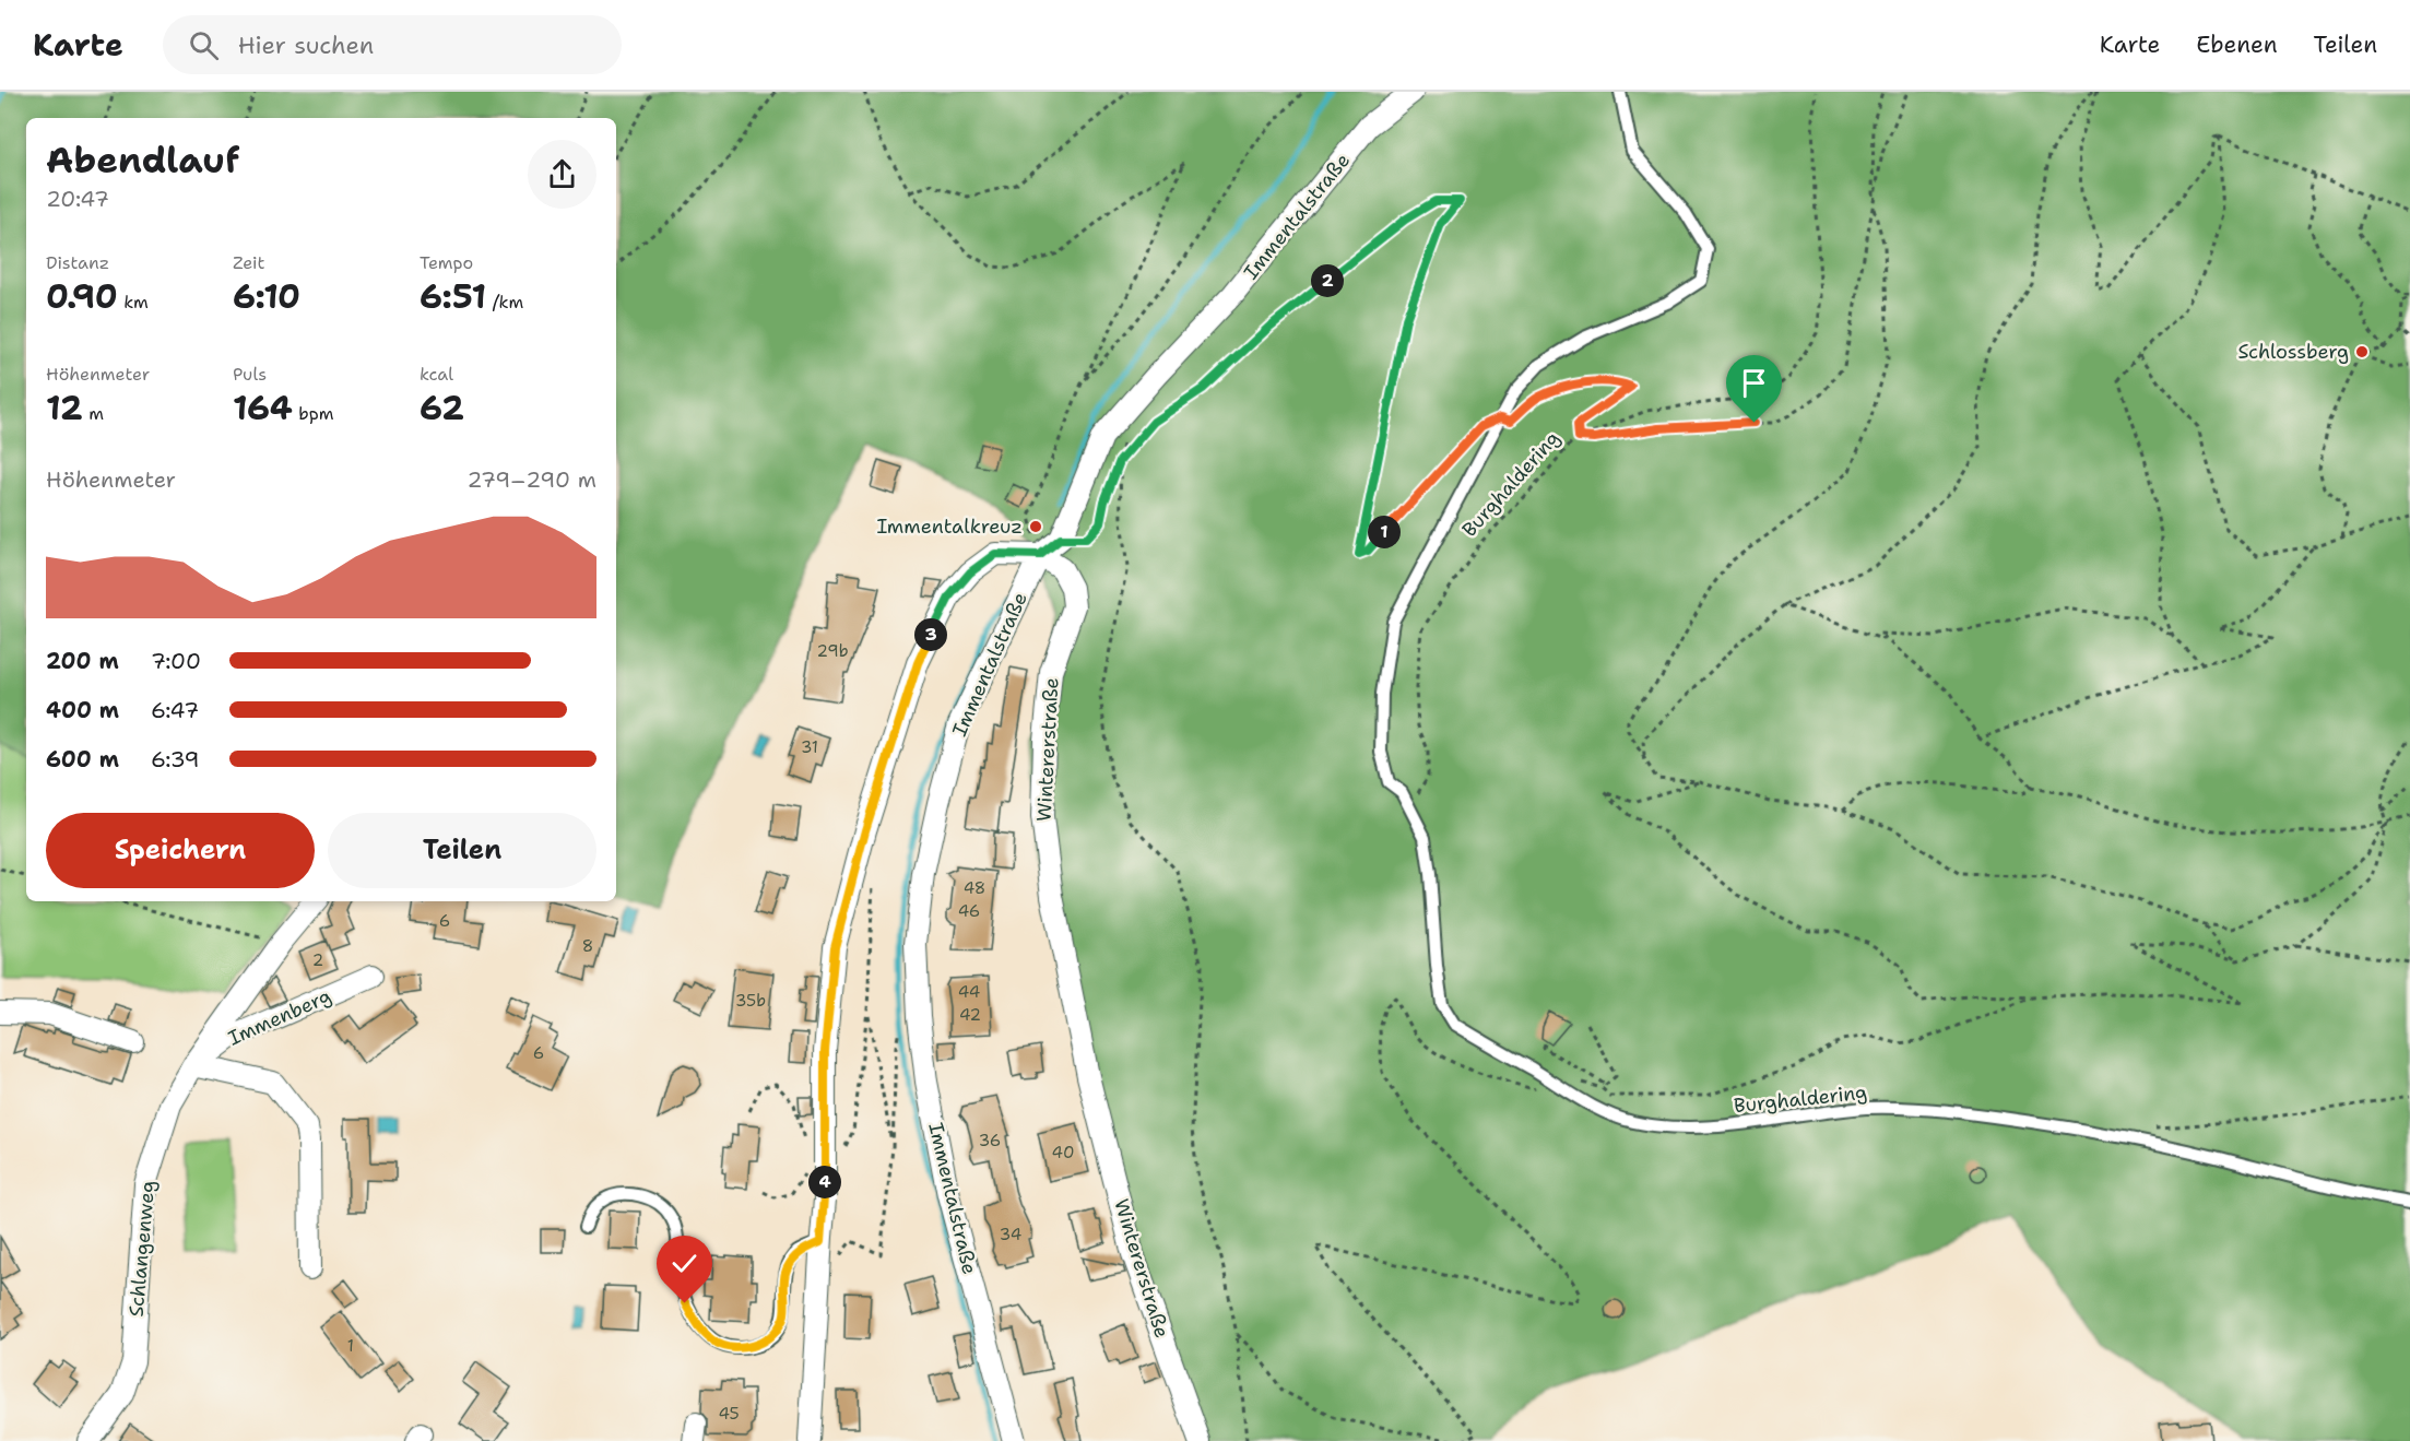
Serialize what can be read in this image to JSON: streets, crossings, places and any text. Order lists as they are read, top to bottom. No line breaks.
{"streets":{"street":["Immentalstraße","Wintererstraße","Immenberg","Schlangenweg"],"lane":["Burghaldering"]},"crossings":[["Immentalstraße","Wintererstraße"],["Immenberg","Schlangenweg"]],"places":["Schlossberg","Immentalkreuz"],"house_numbers":["29b","31","48","46","6","8","2","44","35b","42","6","36","40","34","1","45"],"page":{"header":"Karte","search":"Hier suchen","nav":["Karte","Ebenen","Teilen"],"heading":["Abendlauf","20:47"],"stats":[["Distanz","0.90 km"],["Zeit","6:10"],["Tempo","6:51 /km"],["Höhenmeter","12 m"],["Puls","164 bpm"],["kcal","62"]],"pins":["2","1","3","4"],"chart":["Höhenmeter","279–290 m"],"list":[{"name":"200 m","note":"7:00"},{"name":"400 m","note":"6:47"},{"name":"600 m","note":"6:39"}],"buttons":["Speichern","Teilen"]}}
